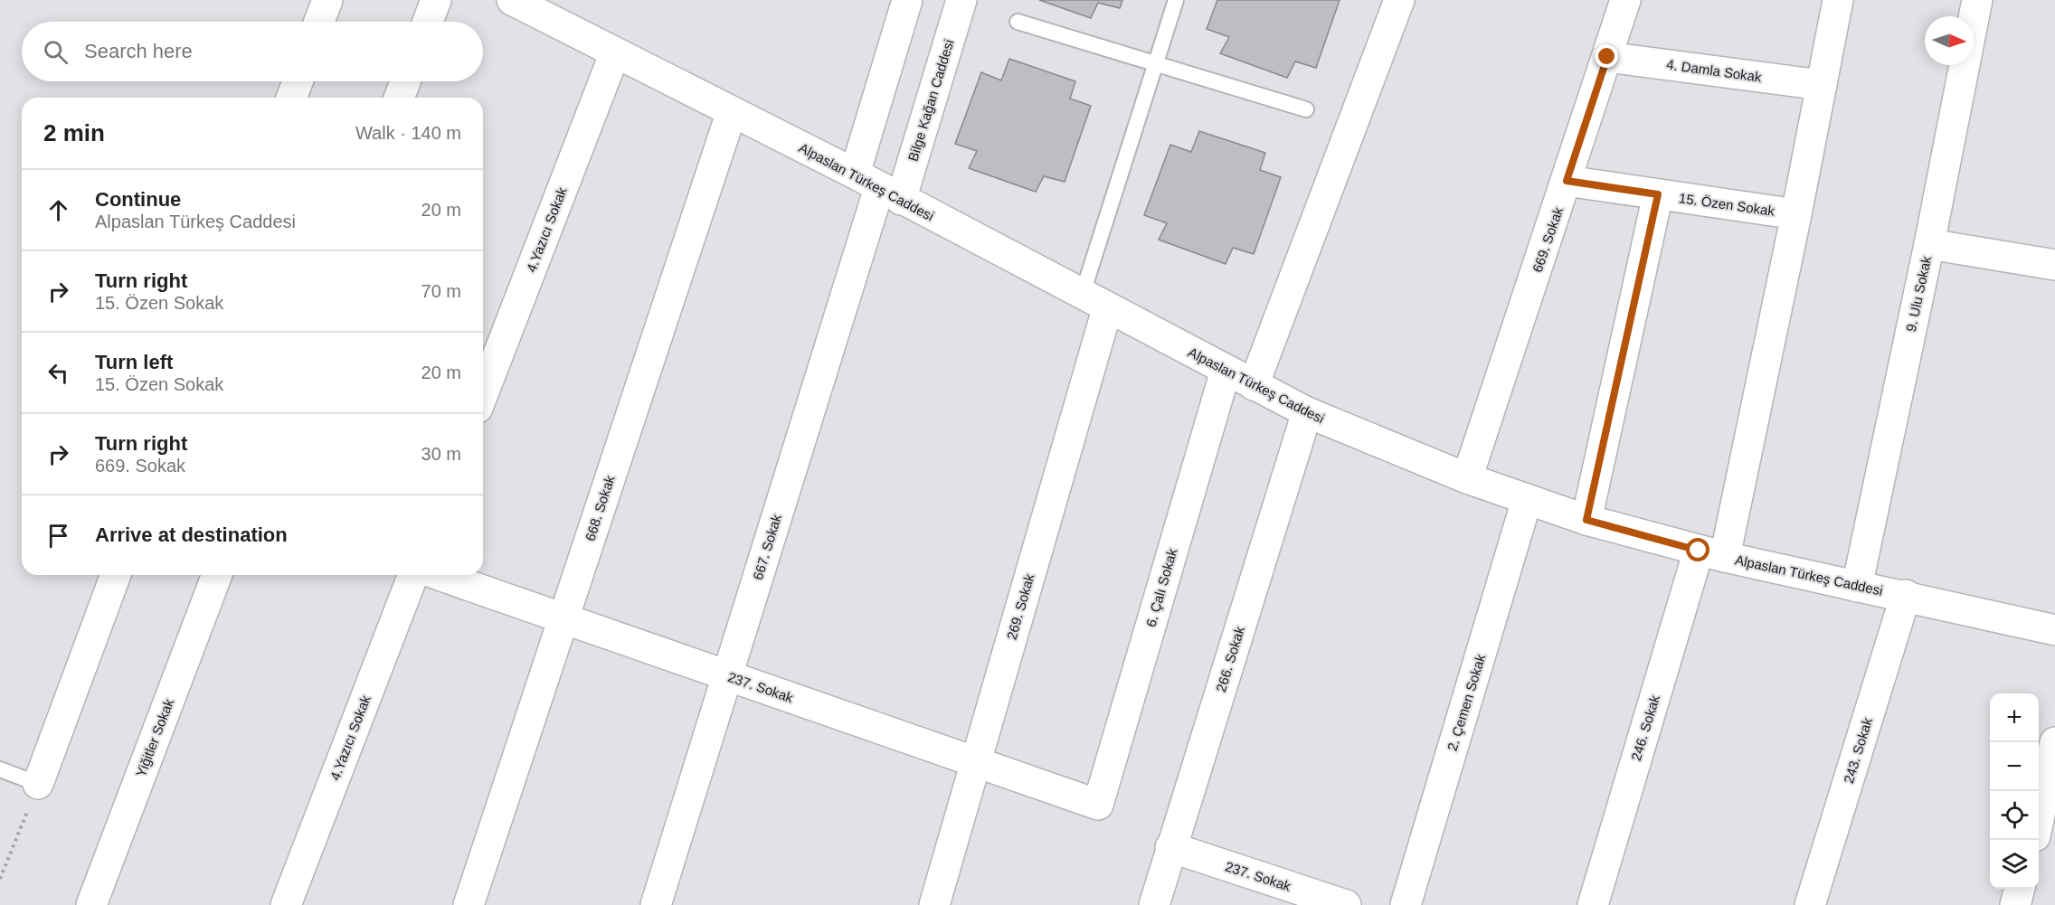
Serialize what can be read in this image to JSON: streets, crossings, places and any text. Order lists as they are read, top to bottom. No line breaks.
{"streets":{"street":["4. Damla Sokak","Bilge Kağan Caddesi","Alpaslan Türkeş Caddesi","15. Özen Sokak","4.Yazıcı Sokak","669. Sokak","9. Ulu Sokak","668. Sokak","667. Sokak","6. Çalı Sokak","269. Sokak","266. Sokak","237. Sokak","2. Çemen Sokak","246. Sokak","Yiğitler Sokak","243. Sokak"]},"crossings":[["4. Damla Sokak","669. Sokak"],["4. Damla Sokak","246. Sokak"],["Bilge Kağan Caddesi","Alpaslan Türkeş Caddesi"],["Bilge Kağan Caddesi","667. Sokak"],["Alpaslan Türkeş Caddesi","4.Yazıcı Sokak"],["Alpaslan Türkeş Caddesi","669. Sokak"],["Alpaslan Türkeş Caddesi","9. Ulu Sokak"],["Alpaslan Türkeş Caddesi","668. Sokak"],["Alpaslan Türkeş Caddesi","667. Sokak"],["Alpaslan Türkeş Caddesi","6. Çalı Sokak"],["Alpaslan Türkeş Caddesi","269. Sokak"],["Alpaslan Türkeş Caddesi","266. Sokak"],["Alpaslan Türkeş Caddesi","2. Çemen Sokak"],["Alpaslan Türkeş Caddesi","246. Sokak"],["Alpaslan Türkeş Caddesi","243. Sokak"],["15. Özen Sokak","669. Sokak"],["15. Özen Sokak","246. Sokak"],["668. Sokak","237. Sokak"],["667. Sokak","237. Sokak"],["6. Çalı Sokak","237. Sokak"],["269. Sokak","237. Sokak"],["266. Sokak","237. Sokak"]],"north":"right","page":{"search":"Search here","heading":["2 min","Walk · 140 m"],"list":[["Continue","Alpaslan Türkeş Caddesi","20 m"],["Turn right","15. Özen Sokak","70 m"],["Turn left","15. Özen Sokak","20 m"],["Turn right","669. Sokak","30 m"],"Arrive at destination"],"map_buttons":["+","−"]}}
